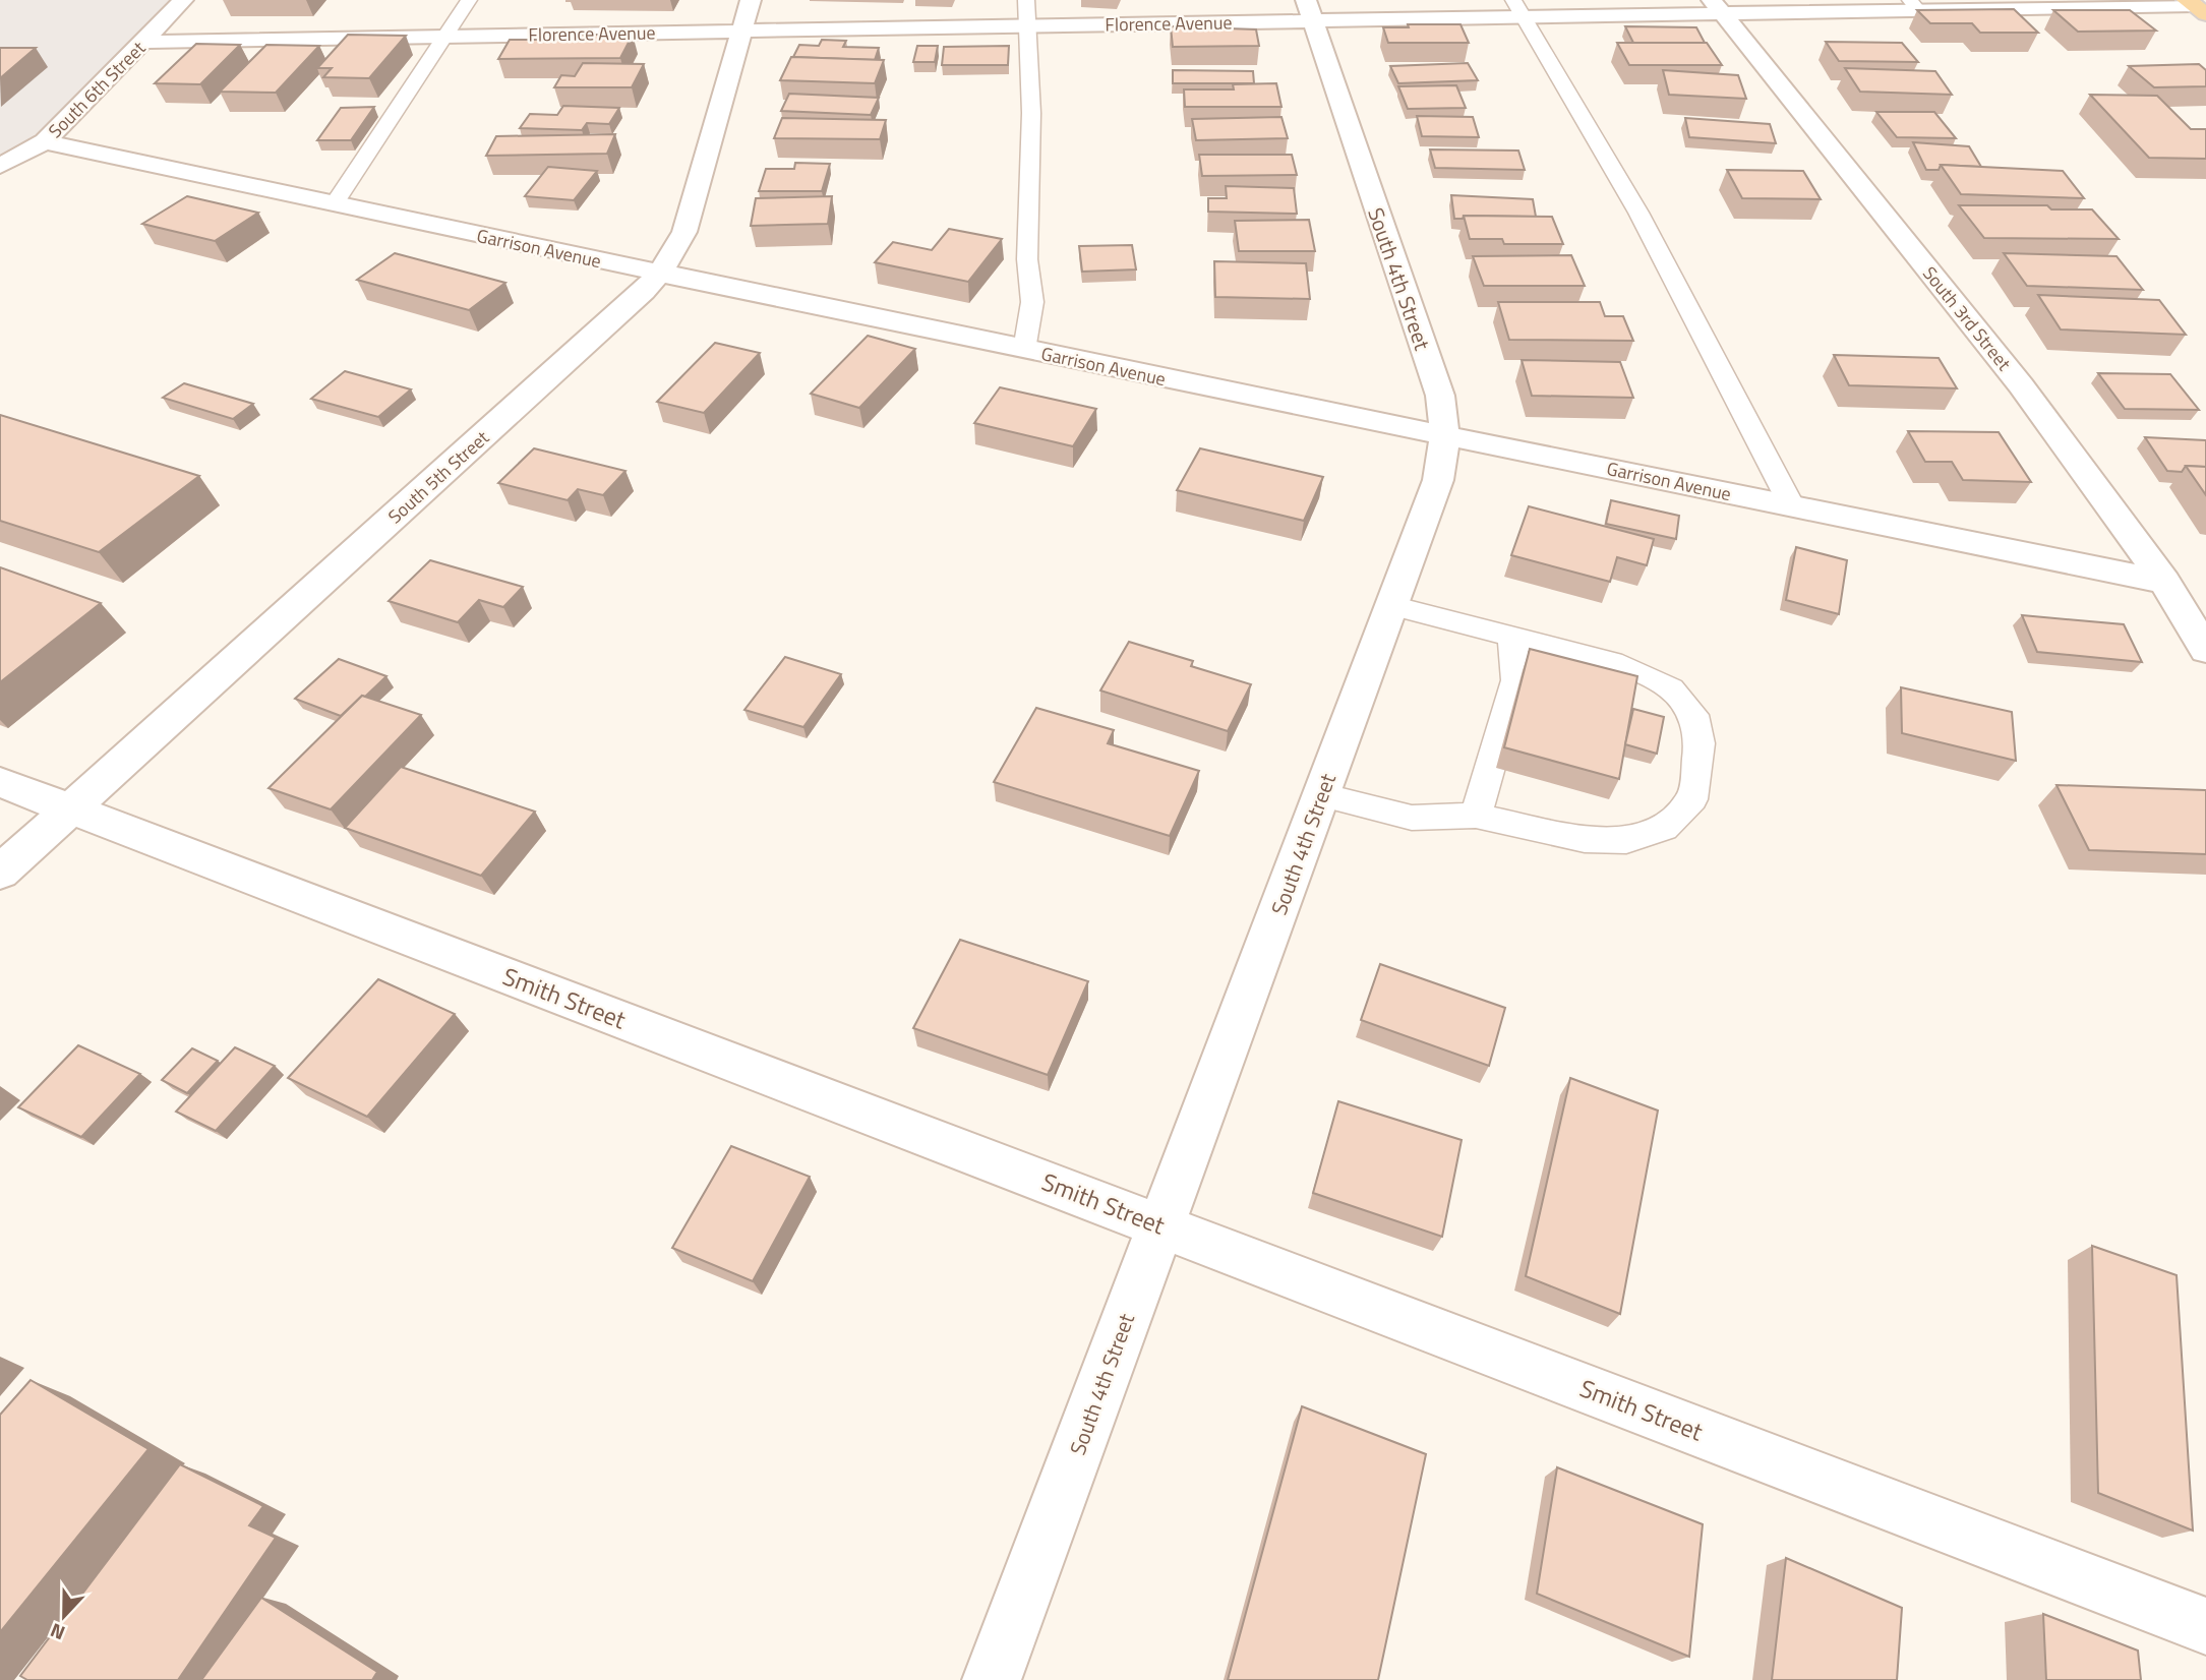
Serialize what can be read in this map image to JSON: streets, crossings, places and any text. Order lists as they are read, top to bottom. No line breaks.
{"streets":{"street":["Florence Avenue","South 6th Street","Garrison Avenue","South 4th Street","South 3rd Street","South 5th Street","Smith Street"]},"crossings":[["Florence Avenue","South 6th Street"],["Florence Avenue","South 4th Street"],["Florence Avenue","South 3rd Street"],["Florence Avenue","South 5th Street"],["South 6th Street","Garrison Avenue"],["Garrison Avenue","South 4th Street"],["Garrison Avenue","South 3rd Street"],["Garrison Avenue","South 5th Street"],["South 4th Street","Smith Street"],["South 5th Street","Smith Street"]],"north":"bottom"}
